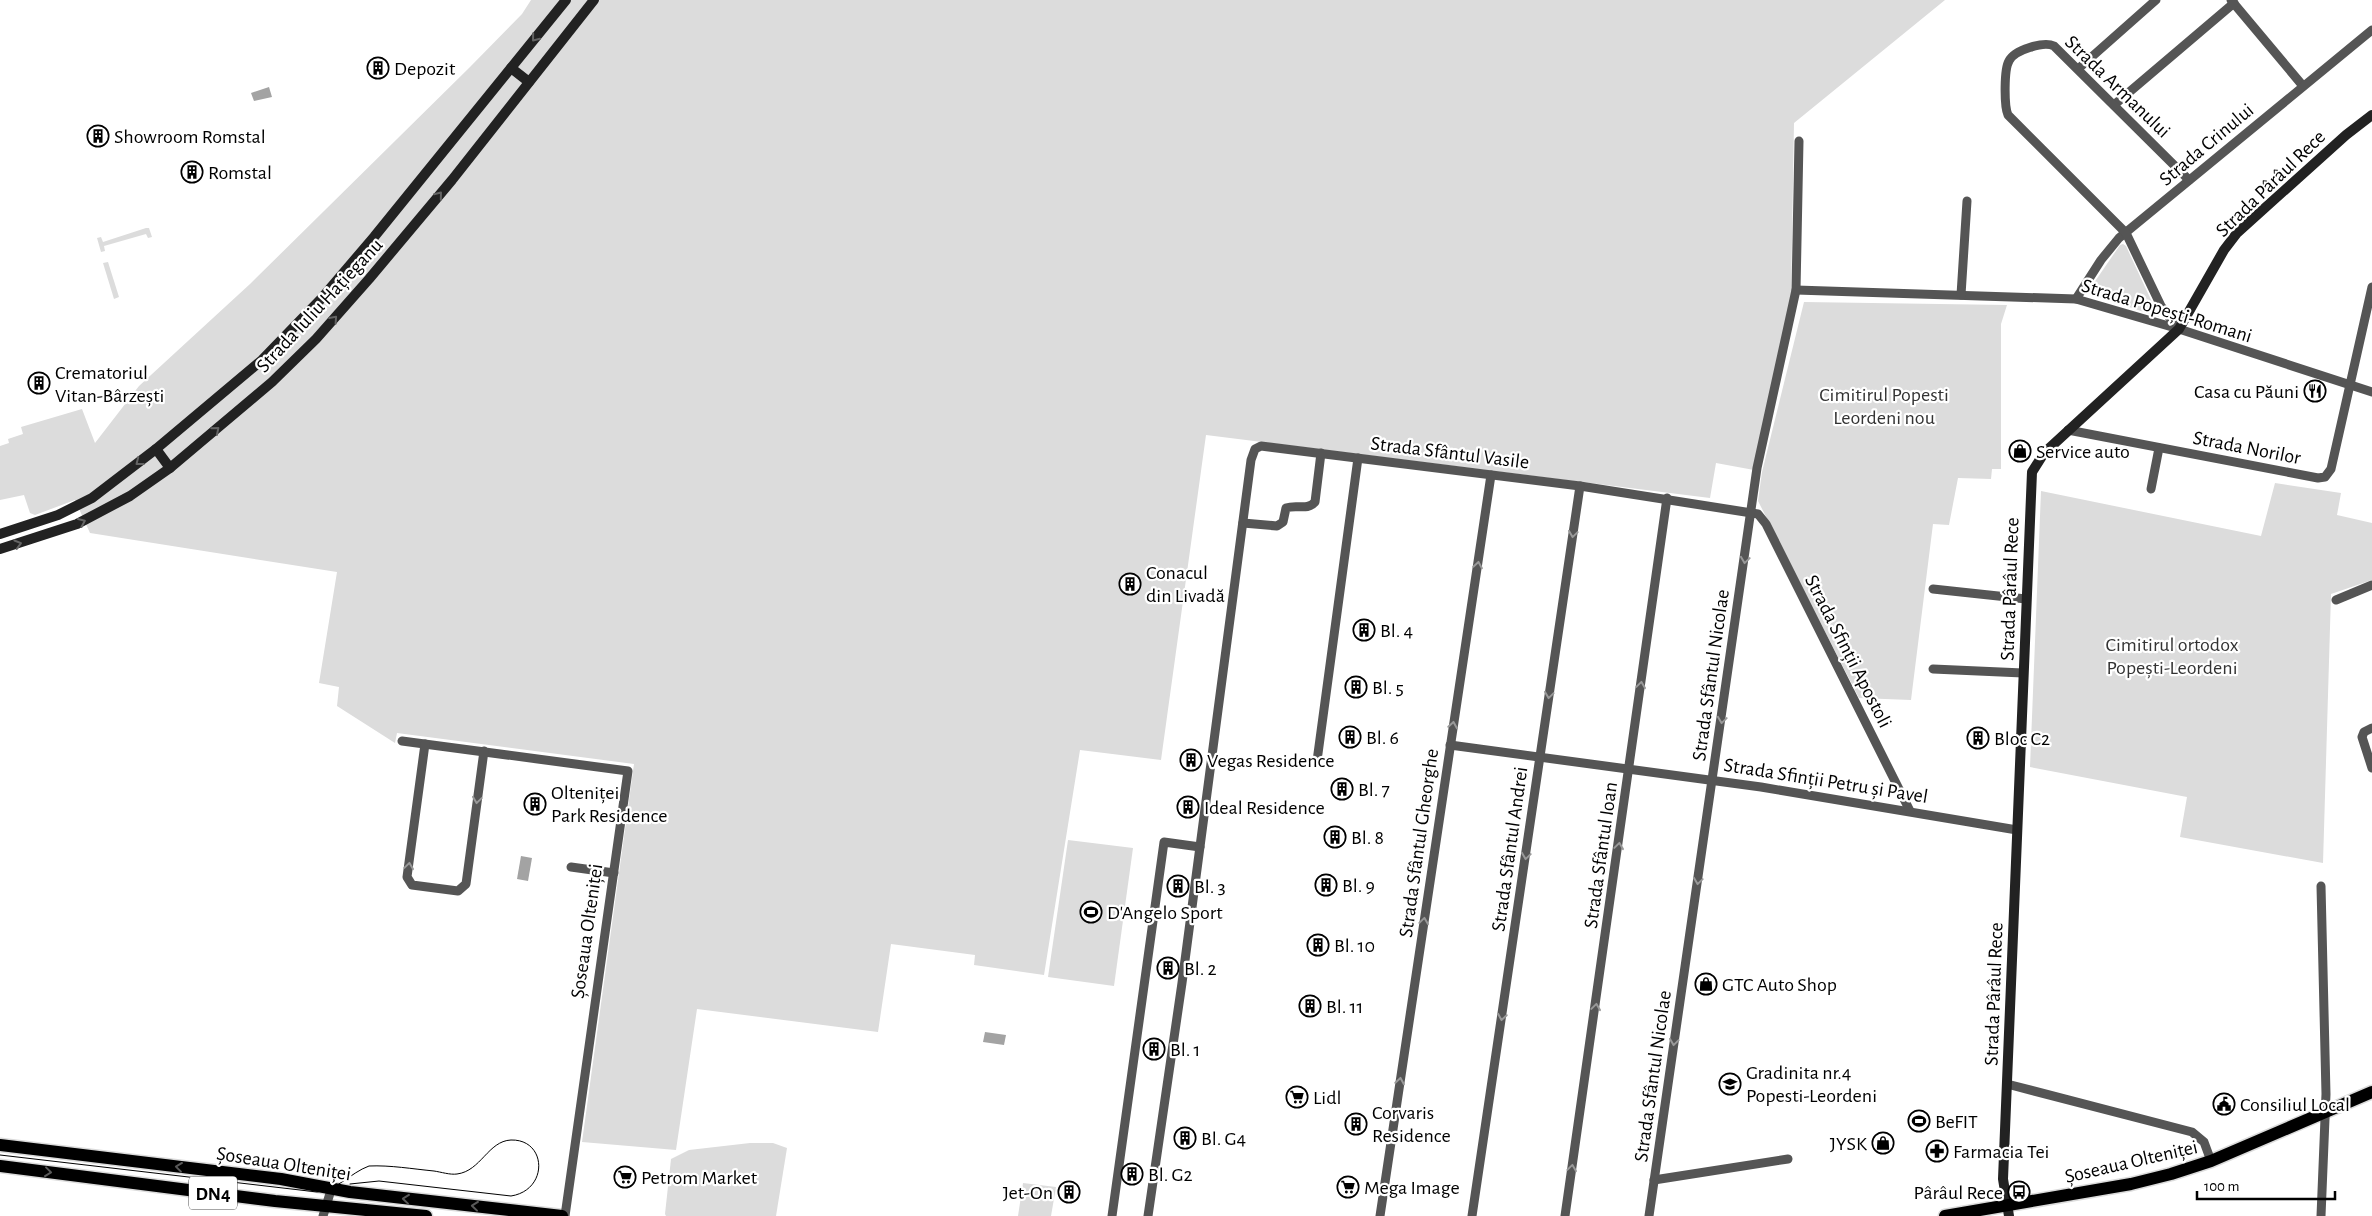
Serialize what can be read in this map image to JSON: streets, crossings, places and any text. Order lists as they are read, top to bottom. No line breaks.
{"streets":{"main road":["Strada Pârâul Rece","Strada Iuliu Hațieganu","Șoseaua Olteniței","DN4"],"street":["Strada Armanului","Strada Crinului","Strada Popești-Romani","Strada Norilor","Strada Sfântul Vasile","Strada Sfinții Apostoli","Strada Sfântul Nicolae","Strada Sfinții Petru și Pavel","Strada Sfântul Gheorghe","Strada Sfântul Andrei","Strada Sfântul Ioan"]},"crossings":[["Strada Armanului","Strada Crinului"],["Strada Crinului","Strada Popești-Romani"],["Strada Pârâul Rece","Strada Popești-Romani"],["Strada Pârâul Rece","Strada Norilor"],["Strada Pârâul Rece","Strada Sfinții Petru și Pavel"],["Strada Pârâul Rece","Șoseaua Olteniței"],["Strada Popești-Romani","Strada Norilor"],["Strada Popești-Romani","Strada Sfântul Nicolae"],["Strada Sfântul Vasile","Strada Sfinții Apostoli"],["Strada Sfântul Vasile","Strada Sfântul Nicolae"],["Strada Sfântul Vasile","Strada Sfântul Gheorghe"],["Strada Sfântul Vasile","Strada Sfântul Andrei"],["Strada Sfântul Vasile","Strada Sfântul Ioan"],["Strada Sfinții Apostoli","Strada Sfântul Nicolae"],["Strada Sfinții Apostoli","Strada Sfinții Petru și Pavel"],["Strada Sfântul Nicolae","Strada Sfinții Petru și Pavel"],["Strada Sfinții Petru și Pavel","Strada Sfântul Gheorghe"],["Strada Sfinții Petru și Pavel","Strada Sfântul Andrei"],["Strada Sfinții Petru și Pavel","Strada Sfântul Ioan"]],"one_way":["Strada Sfântul Nicolae","Strada Sfântul Gheorghe","Strada Sfântul Andrei","Strada Sfântul Ioan"],"parks":["Cimitirul Popesti Leordeni nou","Cimitirul ortodox Popești-Leordeni"],"places":{"building":["Depozit","Showroom Romstal","Romstal","Crematoriul Vitan-Bârzești","Conacul din Livadă","Bl. 4","Bl. 5","Bl. 6","Bloc C2","Vegas Residence","Bl. 7","Olteniței Park Residence","Ideal Residence","Bl. 8","Bl. 9","Bl. 3","Bl. 10","Bl. 2","Bl. 11","Bl. 1","Corvaris Residence","Bl. G4","Bl. G2","Jet-On"],"restaurant":["Casa cu Păuni"],"shop":["Service auto","GTC Auto Shop","JYSK"],"sports":["D'Angelo Sport","BeFIT"],"school or university":["Gradinita nr.4 Popesti-Leordeni"],"supermarket":["Lidl","Petrom Market","Mega Image"],"public building":["Consiliul Local"],"pharmacy":["Farmacia Tei"],"bus stop":["Pârâul Rece"]},"scale_bar":"100 m"}
